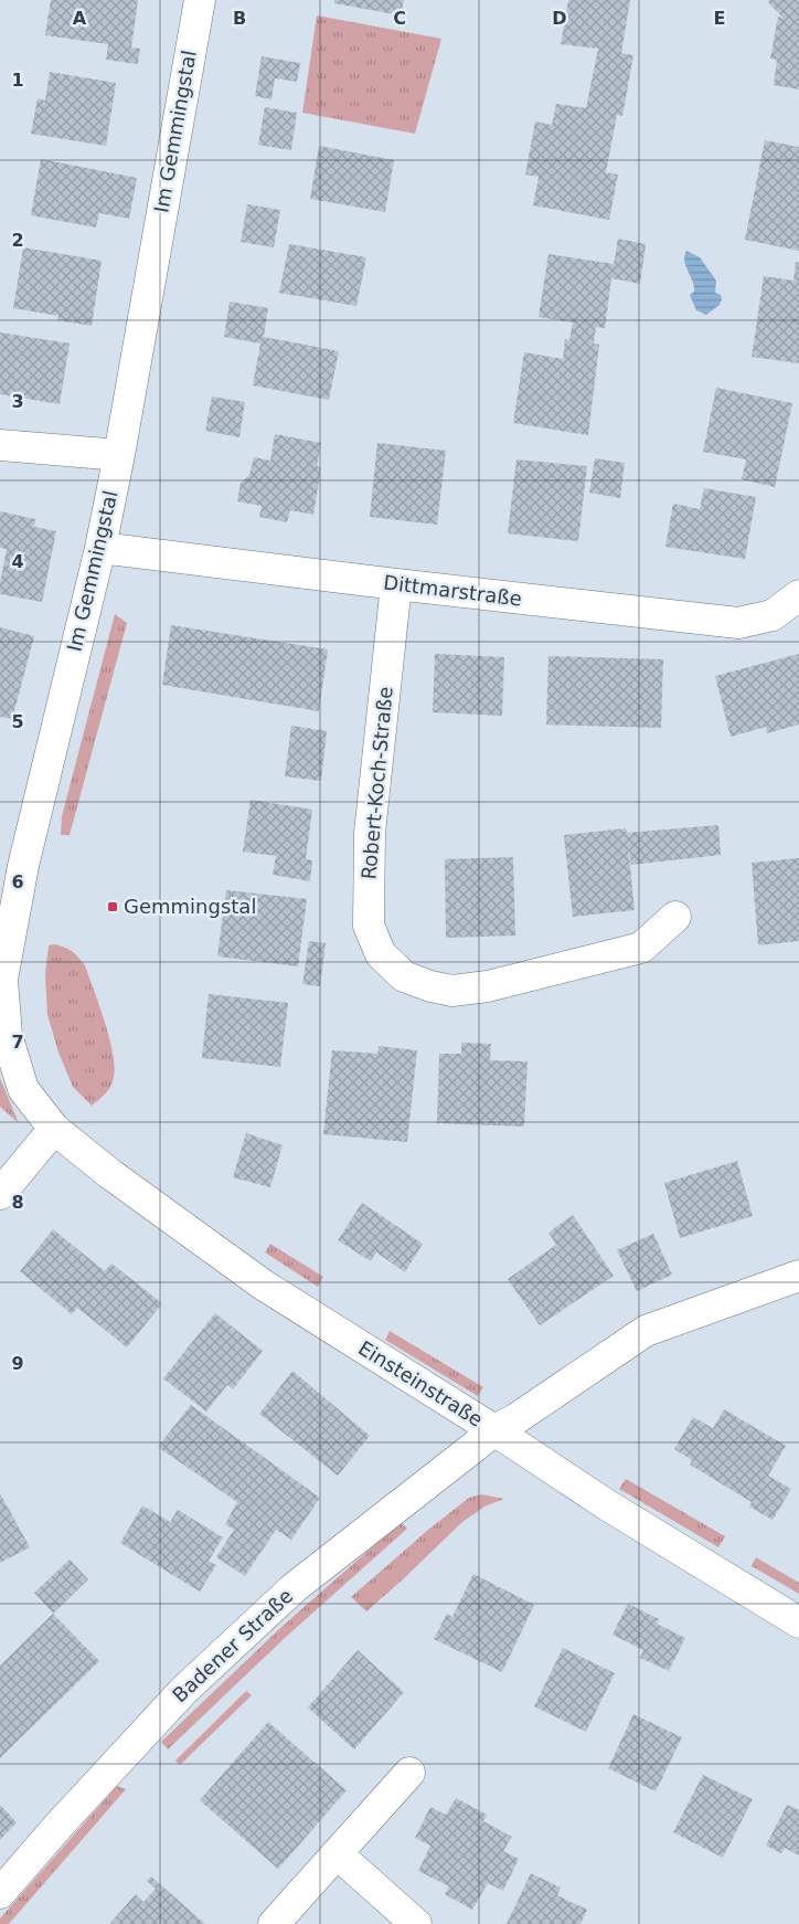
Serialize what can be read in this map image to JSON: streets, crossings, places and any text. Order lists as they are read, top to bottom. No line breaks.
{"streets":{"street":["Im Gemmingstal","Dittmarstraße","Robert-Koch-Straße","Einsteinstraße","Badener Straße"]},"crossings":[["Im Gemmingstal","Dittmarstraße"],["Im Gemmingstal","Einsteinstraße"],["Dittmarstraße","Robert-Koch-Straße"],["Einsteinstraße","Badener Straße"]],"places":{"transit":["Gemmingstal"]},"grid":{"columns":["A","B","C","D","E"],"rows":["1","2","3","4","5","6","7","8","9"]}}
